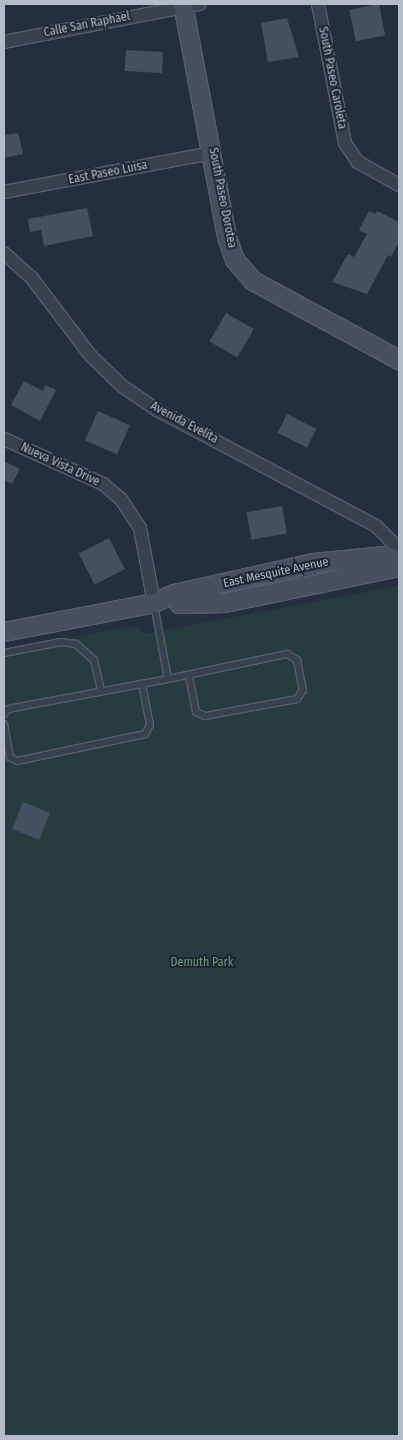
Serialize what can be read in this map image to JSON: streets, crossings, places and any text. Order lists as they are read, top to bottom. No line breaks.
{"streets":{"street":["Calle San Raphael","South Paseo Caroleta","East Paseo Luisa","South Paseo Dorotea","Avenida Evelita","Nueva Vista Drive","East Mesquite Avenue"]},"crossings":[["Calle San Raphael","South Paseo Dorotea"],["East Paseo Luisa","South Paseo Dorotea"],["Nueva Vista Drive","East Mesquite Avenue"]],"parks":["Demuth Park"]}
